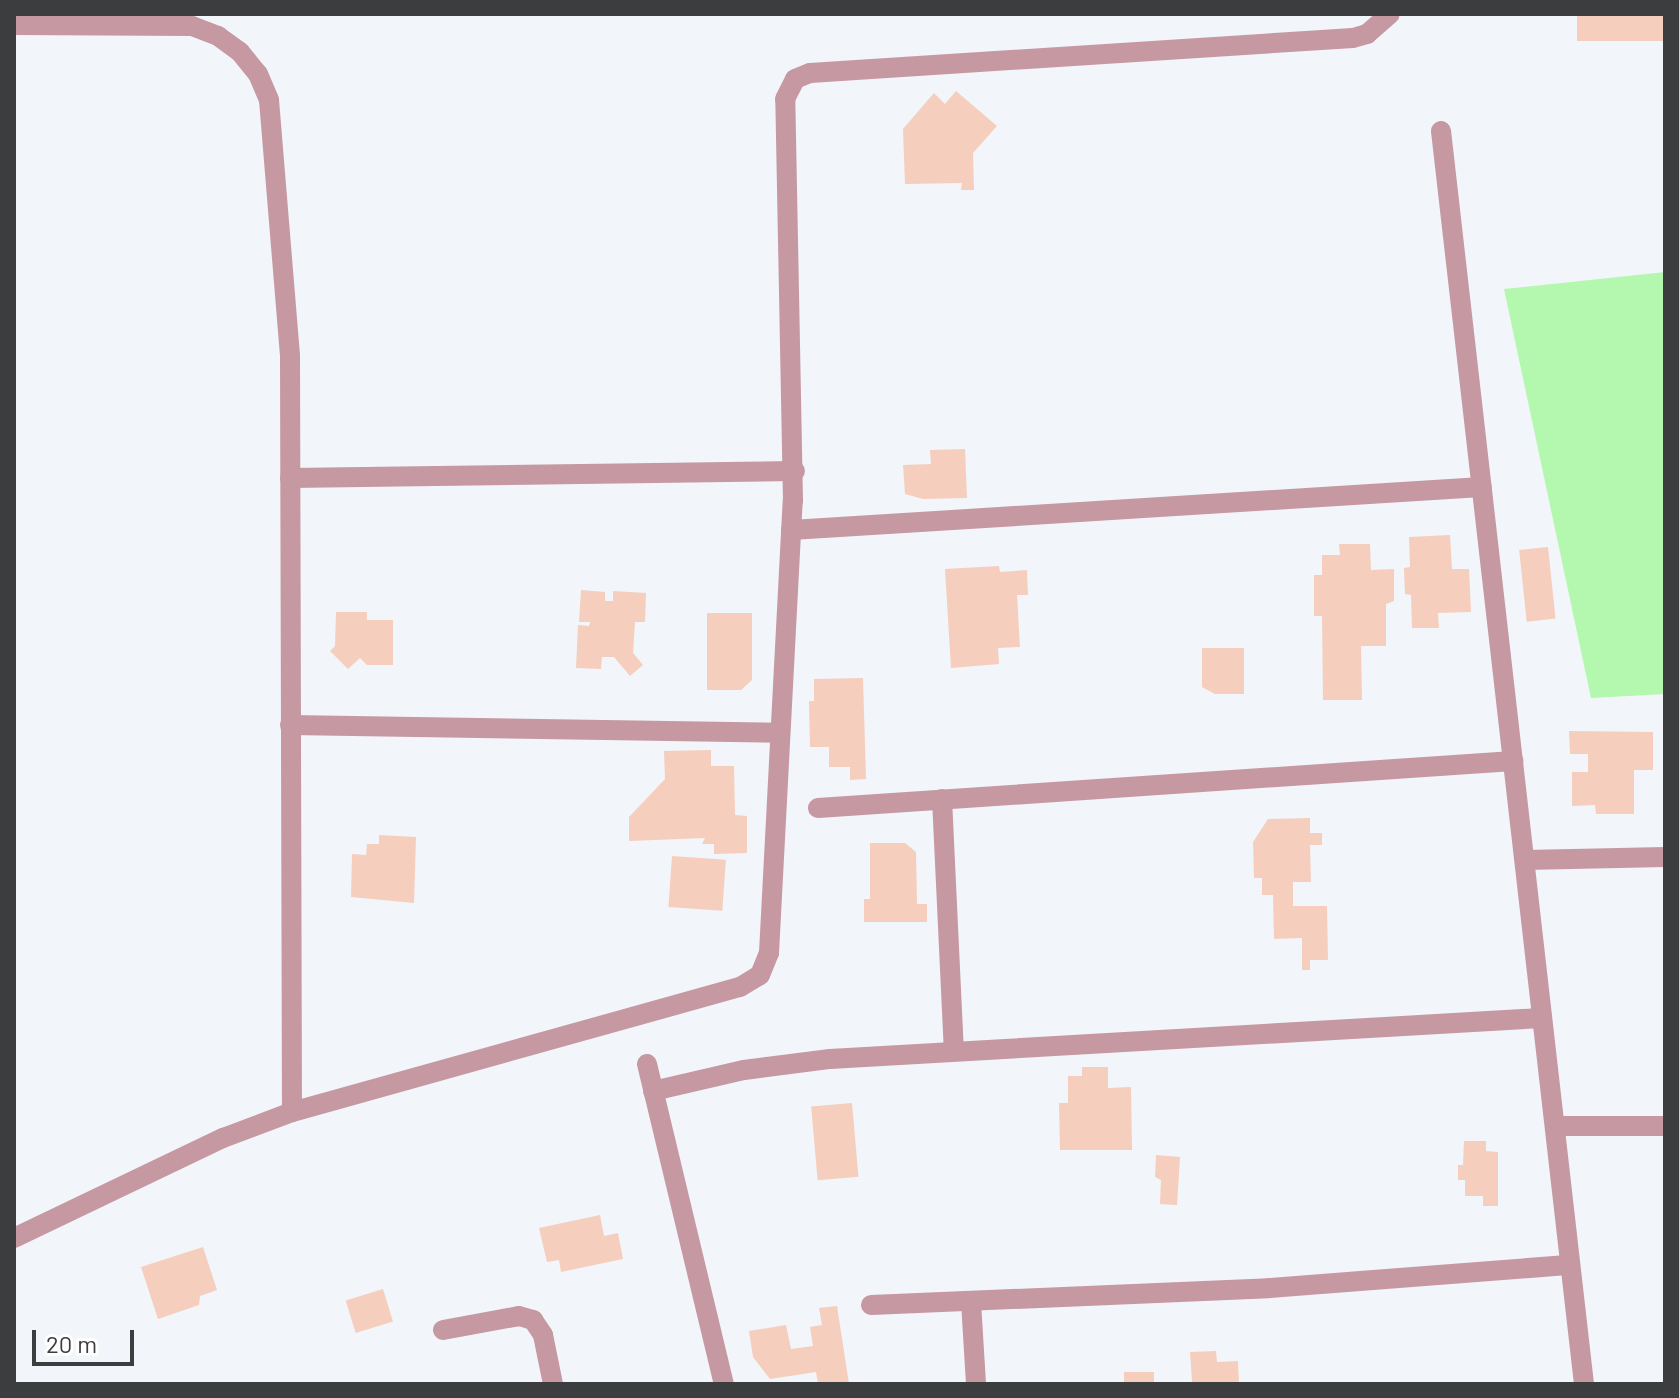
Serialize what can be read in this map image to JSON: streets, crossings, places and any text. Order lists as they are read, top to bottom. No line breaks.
{"scale_bar":"20 m"}
